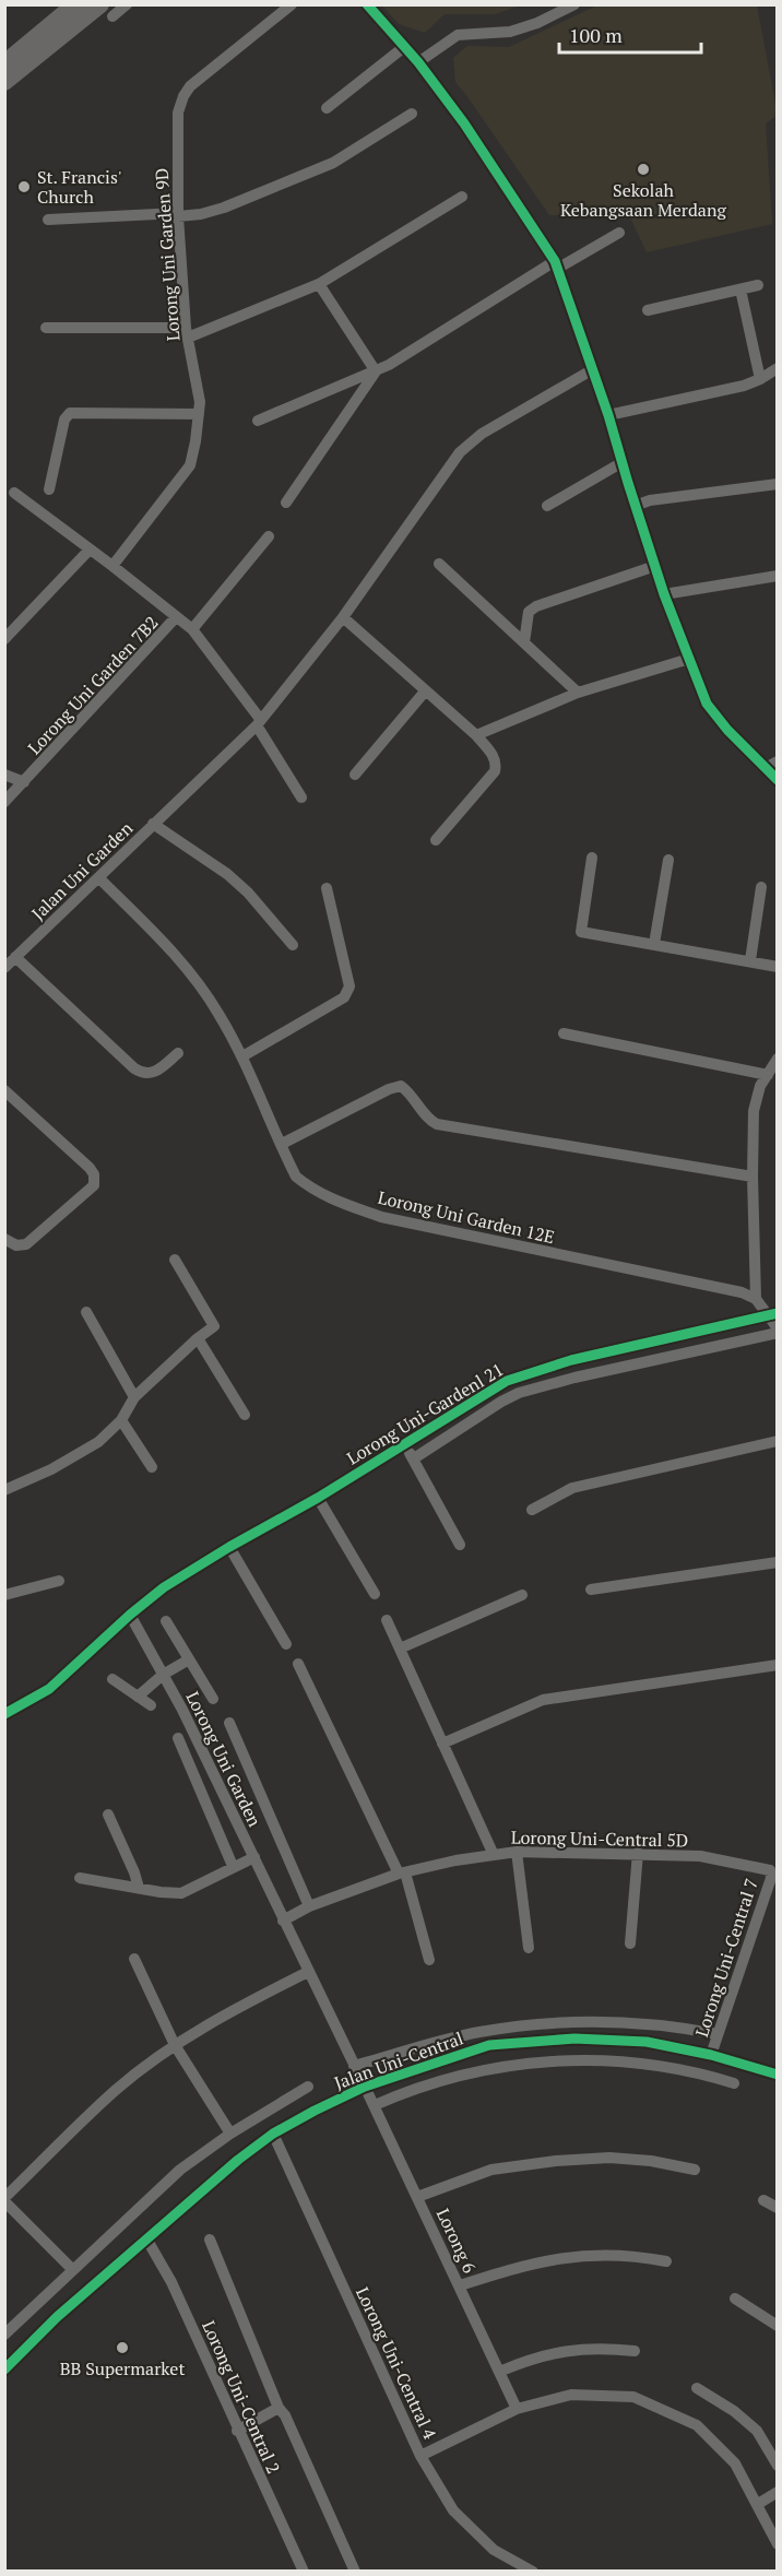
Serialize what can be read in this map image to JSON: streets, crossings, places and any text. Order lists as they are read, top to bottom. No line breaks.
{"streets":{"street":["Lorong Uni Garden 9D","Lorong Uni Garden 7B2","Jalan Uni Garden","Lorong Uni Garden 12E","Lorong Uni-Gardenl 21","Lorong Uni Garden","Lorong Uni-Central 5D","Lorong Uni-Central 7","Jalan Uni-Central","Lorong 6","Lorong Uni-Central 4","Lorong Uni-Central 2"]},"crossings":[["Lorong Uni-Gardenl 21","Lorong Uni Garden"],["Lorong Uni Garden","Lorong Uni-Central 5D"],["Lorong Uni Garden","Lorong 6"],["Lorong Uni-Central 5D","Lorong Uni-Central 7"],["Lorong Uni-Central 7","Jalan Uni-Central"],["Jalan Uni-Central","Lorong 6"],["Jalan Uni-Central","Lorong Uni-Central 4"],["Jalan Uni-Central","Lorong Uni-Central 2"]],"places":["Sekolah Kebangsaan Merdang","St. Francis' Church","BB Supermarket"],"scale_bar":"100 m"}
